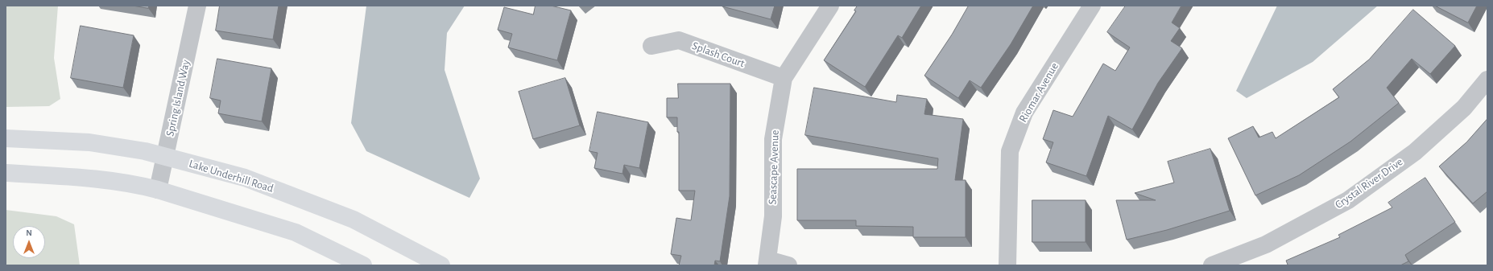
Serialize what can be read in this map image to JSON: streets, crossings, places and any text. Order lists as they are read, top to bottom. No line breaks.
{"streets":{"street":["Splash Court","Riomar Avenue","Spring Island Way","Seascape Avenue","Lake Underhill Road","Crystal River Drive"]},"crossings":[["Splash Court","Seascape Avenue"],["Spring Island Way","Lake Underhill Road"]],"north":"top"}
